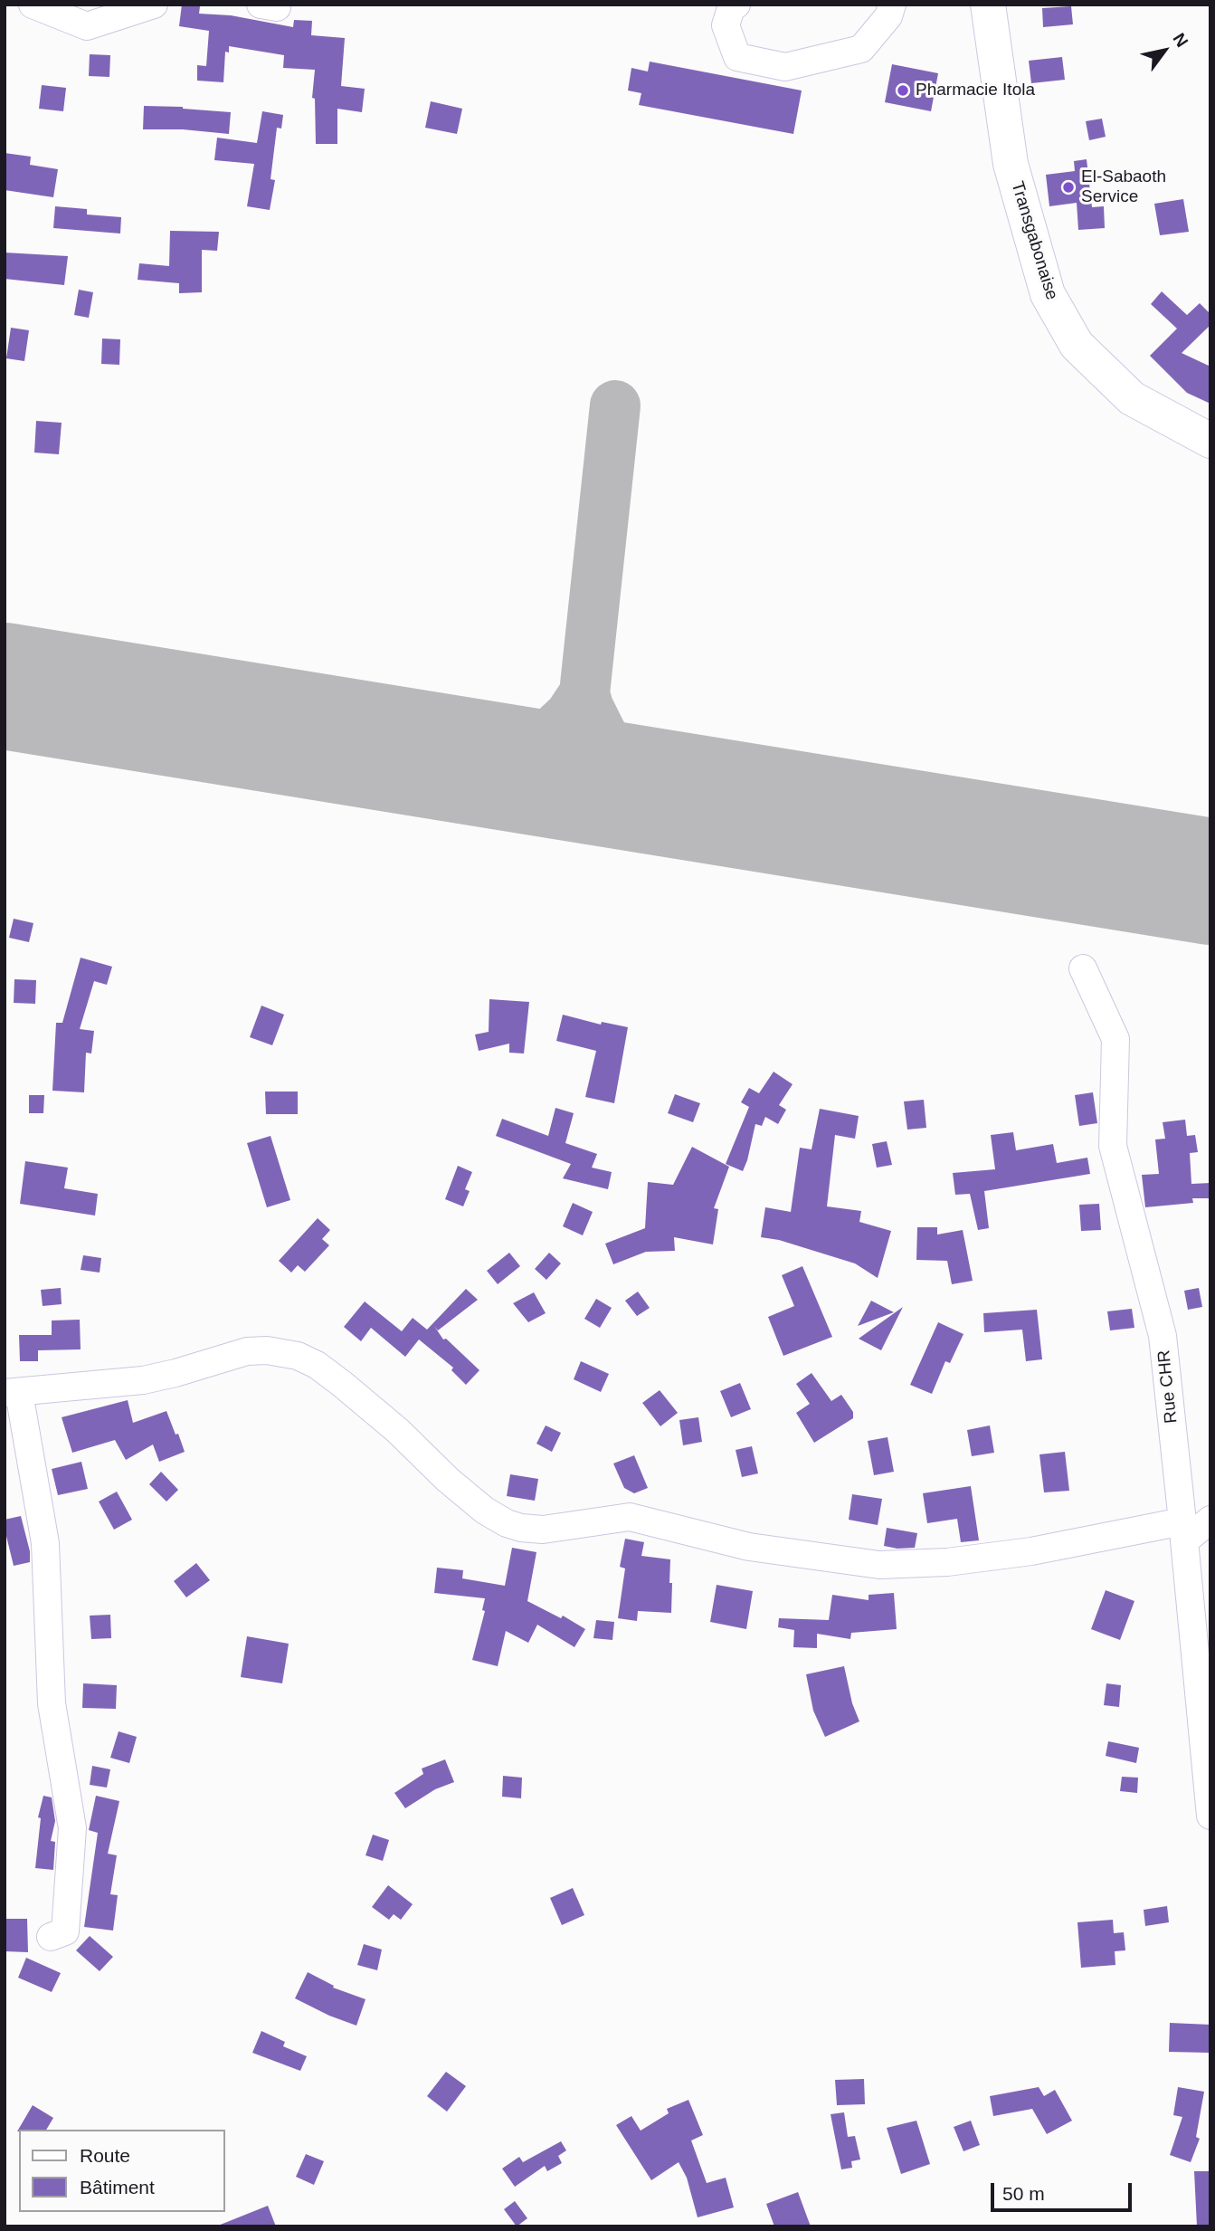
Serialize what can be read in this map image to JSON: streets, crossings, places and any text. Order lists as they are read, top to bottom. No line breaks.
{"streets":{"highway":["Transgabonaise"],"street":["Rue CHR"]},"places":["Pharmacie Itola","El-Sabaoth Service"],"legend":["Route","Bâtiment"],"scale_bar":"50 m","north":"top right"}
